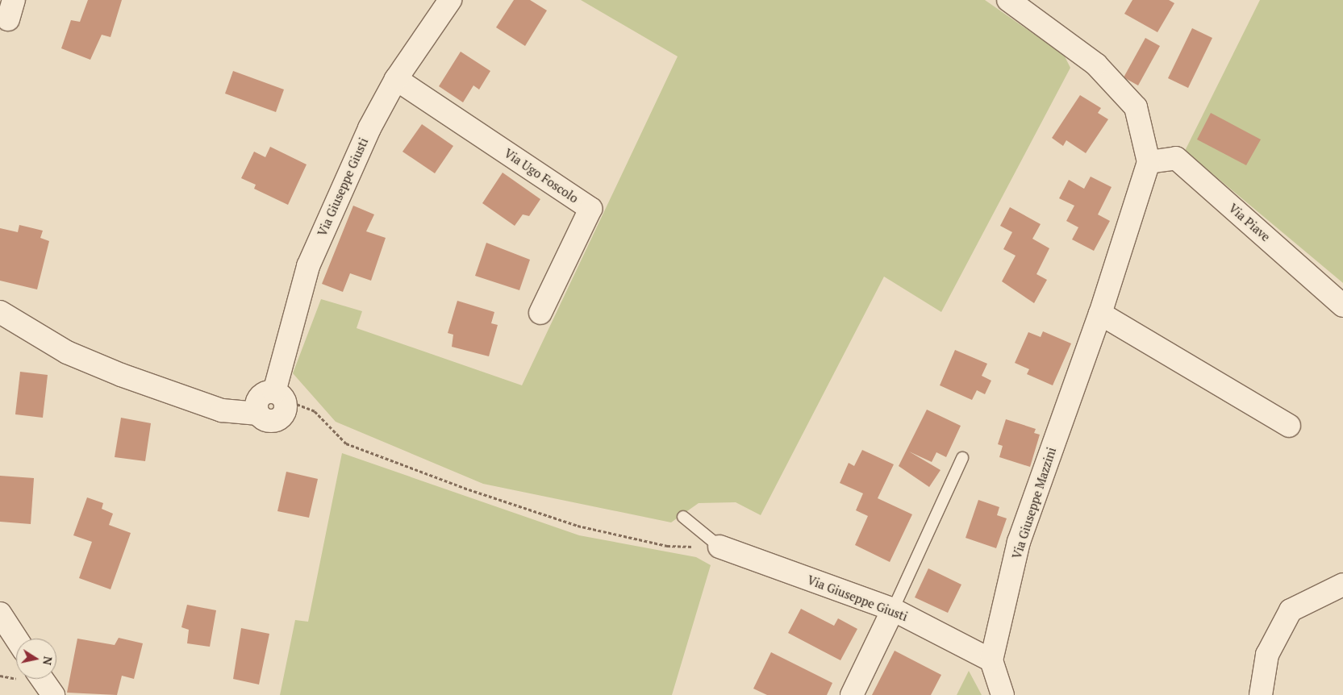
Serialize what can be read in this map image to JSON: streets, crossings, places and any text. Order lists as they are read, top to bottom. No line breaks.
{"streets":{"street":["Via Ugo Foscolo","Via Giuseppe Giusti","Via Piave","Via Giuseppe Mazzini"]},"crossings":[["Via Ugo Foscolo","Via Giuseppe Giusti"],["Via Giuseppe Giusti","Via Giuseppe Mazzini"],["Via Piave","Via Giuseppe Mazzini"]],"north":"right"}
